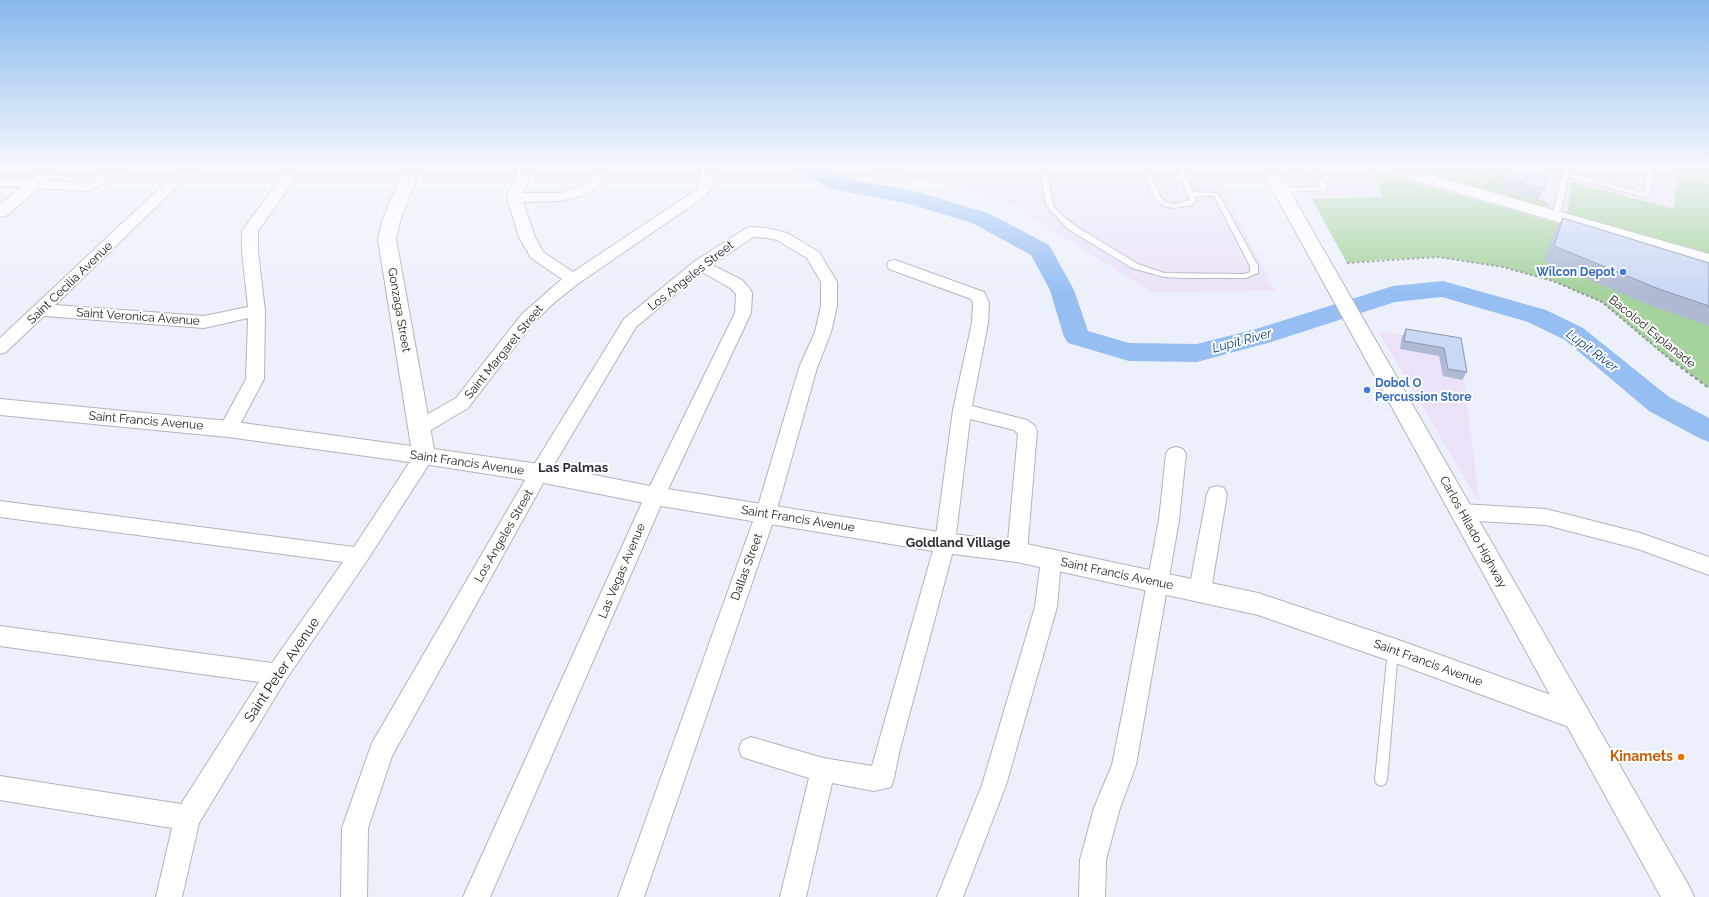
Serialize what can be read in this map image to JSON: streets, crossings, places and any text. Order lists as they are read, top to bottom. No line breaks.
{"streets":{"street":["Los Angeles Street","Saint Cecilia Avenue","Gonzaga Street","Saint Veronica Avenue","Saint Margaret Street","Saint Francis Avenue","Carlos Hilado Highway","Dallas Street","Las Vegas Avenue","Saint Peter Avenue"],"path":["Bacolod Esplanade"]},"crossings":[["Los Angeles Street","Saint Francis Avenue"],["Los Angeles Street","Dallas Street"],["Los Angeles Street","Las Vegas Avenue"],["Saint Cecilia Avenue","Saint Veronica Avenue"],["Gonzaga Street","Saint Margaret Street"],["Gonzaga Street","Saint Francis Avenue"],["Gonzaga Street","Saint Peter Avenue"],["Saint Francis Avenue","Carlos Hilado Highway"],["Saint Francis Avenue","Dallas Street"],["Saint Francis Avenue","Las Vegas Avenue"],["Saint Francis Avenue","Saint Peter Avenue"]],"districts":["Las Palmas","Goldland Village"],"water":["Lupit River"],"places":["Wilcon Depot","Dobol O Percussion Store","Kinamets"]}
